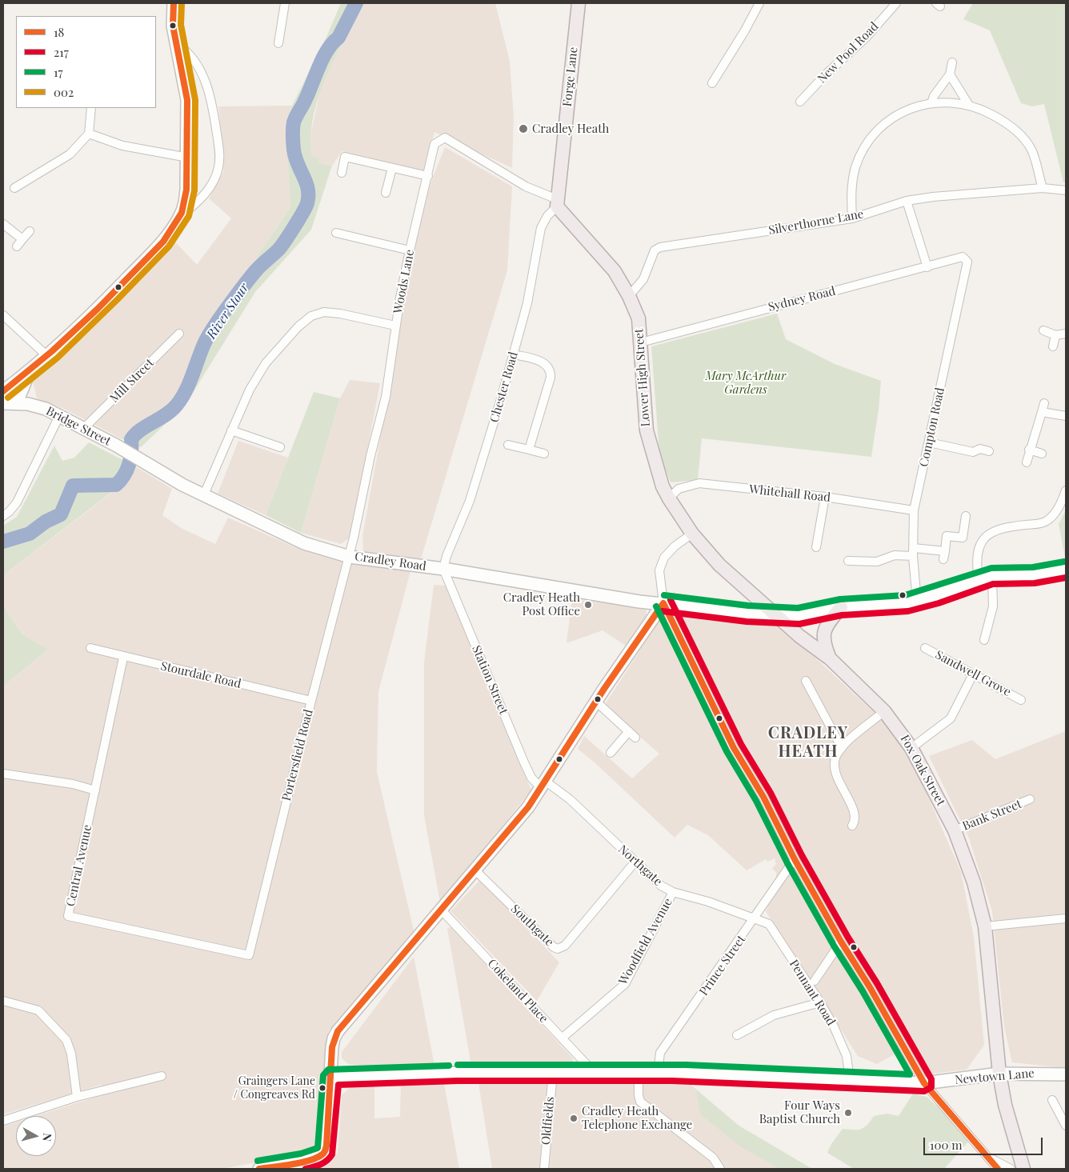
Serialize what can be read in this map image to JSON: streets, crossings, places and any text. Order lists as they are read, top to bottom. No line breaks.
{"streets":{"main road":["Forge Lane","Lower High Street","Bridge Street","Cradley Road","Fox Oak Street","Newtown Lane"],"street":["New Pool Road","Silverthorne Lane","Woods Lane","Sydney Road","Mill Street","Chester Road","Compton Road","Whitehall Road","Sandwell Grove","Stourdale Road","Station Street","Portersfield Road","Bank Street","Central Avenue","Northgate","Southgate","Woodfield Avenue","Prince Street","Cokeland Place","Pennant Road","Oldfields"]},"crossings":[["Forge Lane","Woods Lane"],["Forge Lane","Lower High Street"],["Forge Lane","Chester Road"],["Silverthorne Lane","Lower High Street"],["Woods Lane","Lower High Street"],["Woods Lane","Chester Road"],["Woods Lane","Cradley Road"],["Woods Lane","Portersfield Road"],["Sydney Road","Lower High Street"],["Sydney Road","Compton Road"],["Lower High Street","Chester Road"],["Lower High Street","Fox Oak Street"],["Mill Street","Bridge Street"],["Chester Road","Cradley Road"],["Chester Road","Station Street"],["Bridge Street","Cradley Road"],["Compton Road","Whitehall Road"],["Compton Road","Cradley Road"],["Whitehall Road","Fox Oak Street"],["Cradley Road","Station Street"],["Cradley Road","Portersfield Road"],["Cradley Road","Fox Oak Street"],["Stourdale Road","Portersfield Road"],["Stourdale Road","Central Avenue"],["Station Street","Northgate"],["Portersfield Road","Central Avenue"],["Fox Oak Street","Bank Street"],["Fox Oak Street","Newtown Lane"],["Northgate","Southgate"],["Northgate","Woodfield Avenue"],["Northgate","Prince Street"],["Northgate","Pennant Road"],["Woodfield Avenue","Cokeland Place"],["Prince Street","Pennant Road"],["Prince Street","Newtown Lane"],["Cokeland Place","Newtown Lane"],["Pennant Road","Newtown Lane"],["Newtown Lane","Oldfields"]],"districts":["CRADLEY HEATH"],"water":["River Stour"],"parks":["Mary McArthur Gardens"],"places":["Cradley Heath","Cradley Heath Post Office","Graingers Lane / Congreaves Rd","Four Ways Baptist Church","Cradley Heath Telephone Exchange"],"lines":["transit line 18","transit line 002","transit line 17","transit line 217"],"legend":["18","217","17","002"],"scale_bar":"100 m","north":"right"}
